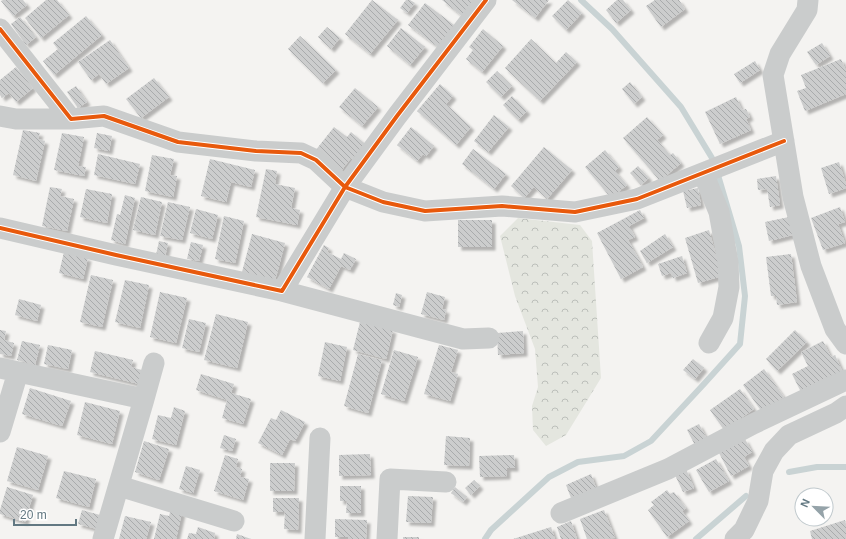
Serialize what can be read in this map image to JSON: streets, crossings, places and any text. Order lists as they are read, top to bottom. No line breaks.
{"scale_bar":"20 m","north":"top left"}
